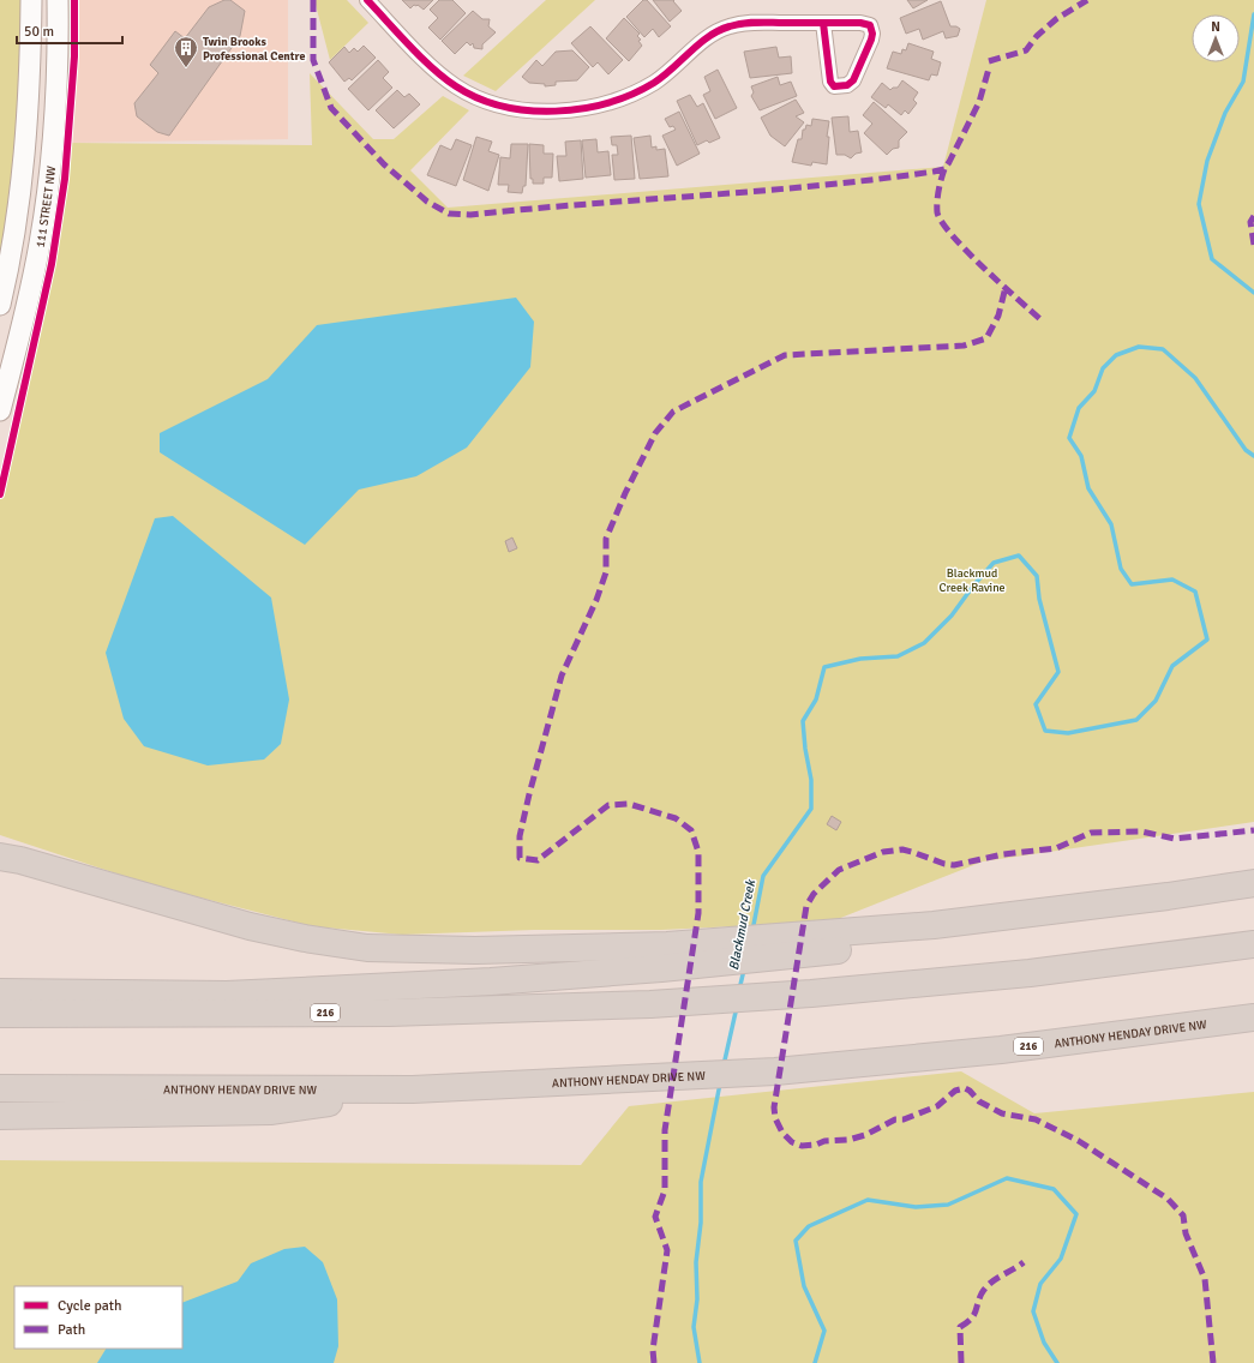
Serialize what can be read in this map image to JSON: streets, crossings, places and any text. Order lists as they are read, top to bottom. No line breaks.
{"streets":{"highway":["216","ANTHONY HENDAY DRIVE NW"],"main road":["111 STREET NW"]},"water":["Blackmud Creek"],"parks":["Blackmud Creek Ravine"],"places":{"building":["Twin Brooks Professional Centre"]},"legend":["Cycle path","Path"],"scale_bar":"50 m","north":"top"}
